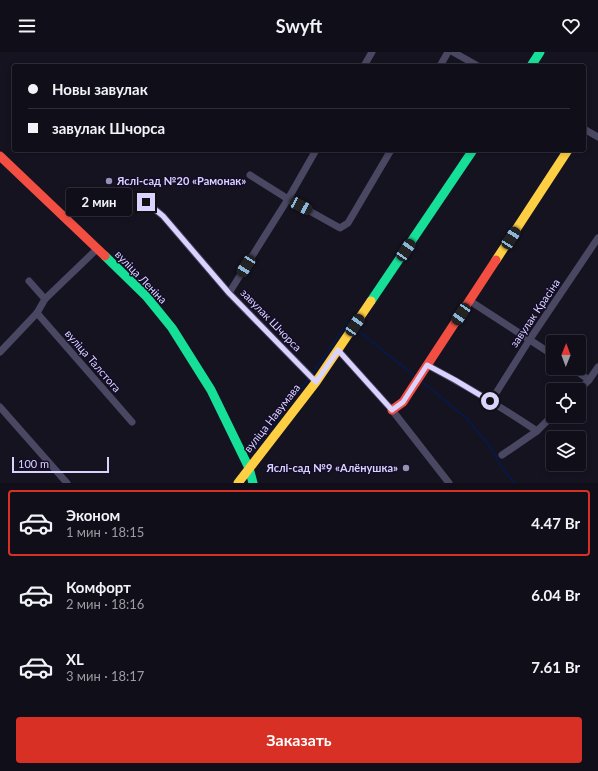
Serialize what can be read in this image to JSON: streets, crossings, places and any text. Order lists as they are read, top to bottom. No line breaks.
{"streets":{"street":["вуліца Леніна","завулак Красіна","завулак Шчорса","вуліца Талстога","вуліца Навумава"]},"crossings":[["вуліца Леніна","вуліца Навумава"],["завулак Шчорса","вуліца Навумава"]],"places":["Яслі-сад №20 «Рамонак»","Яслі-сад №9 «Алёнушка»"],"scale_bar":"100 m","north":"top","page":{"header":"Swyft","banner":["Новы завулак","завулак Шчорса"],"bubble":"2 мин","scale":"100 m","list":[{"name":"Эконом","note":"1 мин · 18:15","value":"4.47 Br"},{"name":"Комфорт","note":"2 мин · 18:16","value":"6.04 Br"},{"name":"XL","note":"3 мин · 18:17","value":"7.61 Br"}],"buttons":"Заказать"}}
